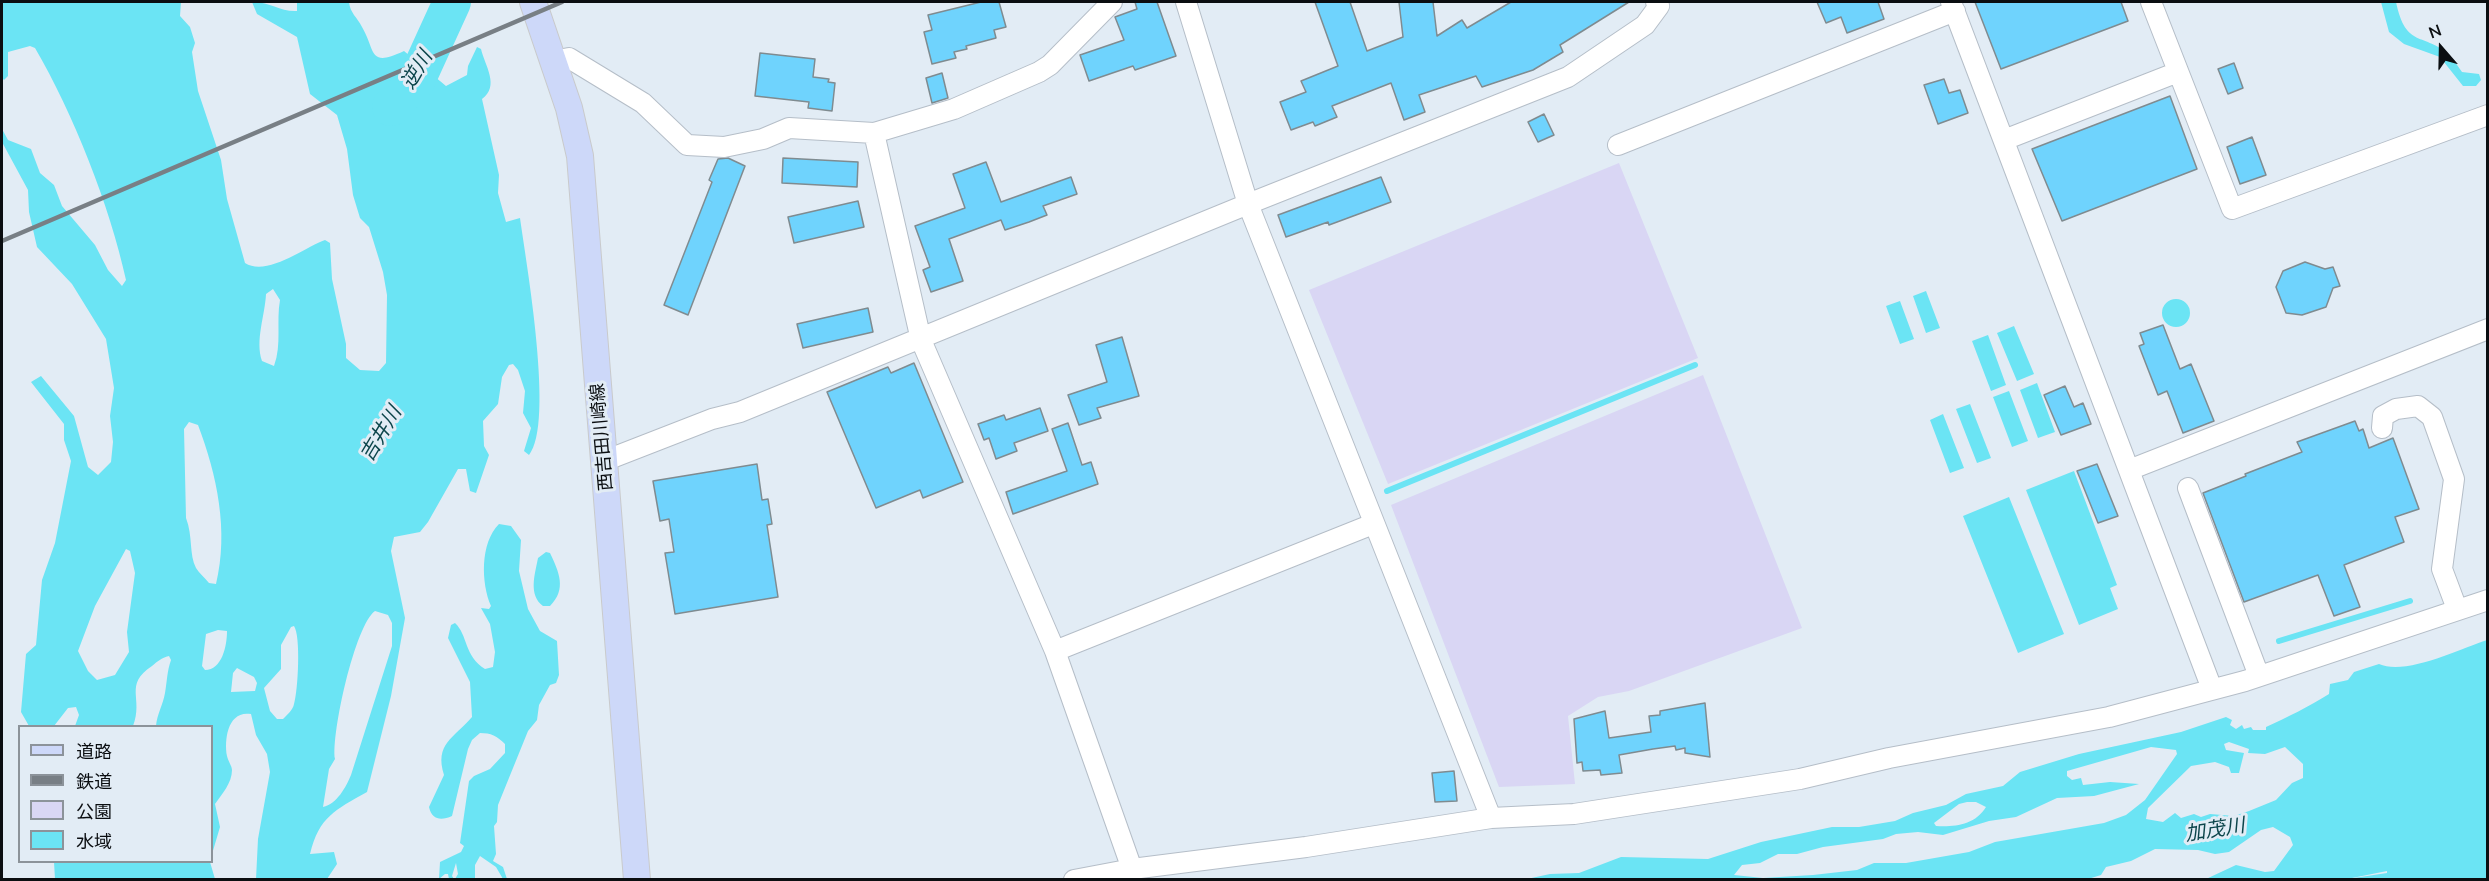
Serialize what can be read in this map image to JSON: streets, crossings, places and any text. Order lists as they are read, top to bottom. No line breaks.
{"streets":{"main road":["西吉田川崎線"]},"water":["逆川","吉井川","加茂川"],"legend":["道路","鉄道","公園","水域"],"north":"top"}
